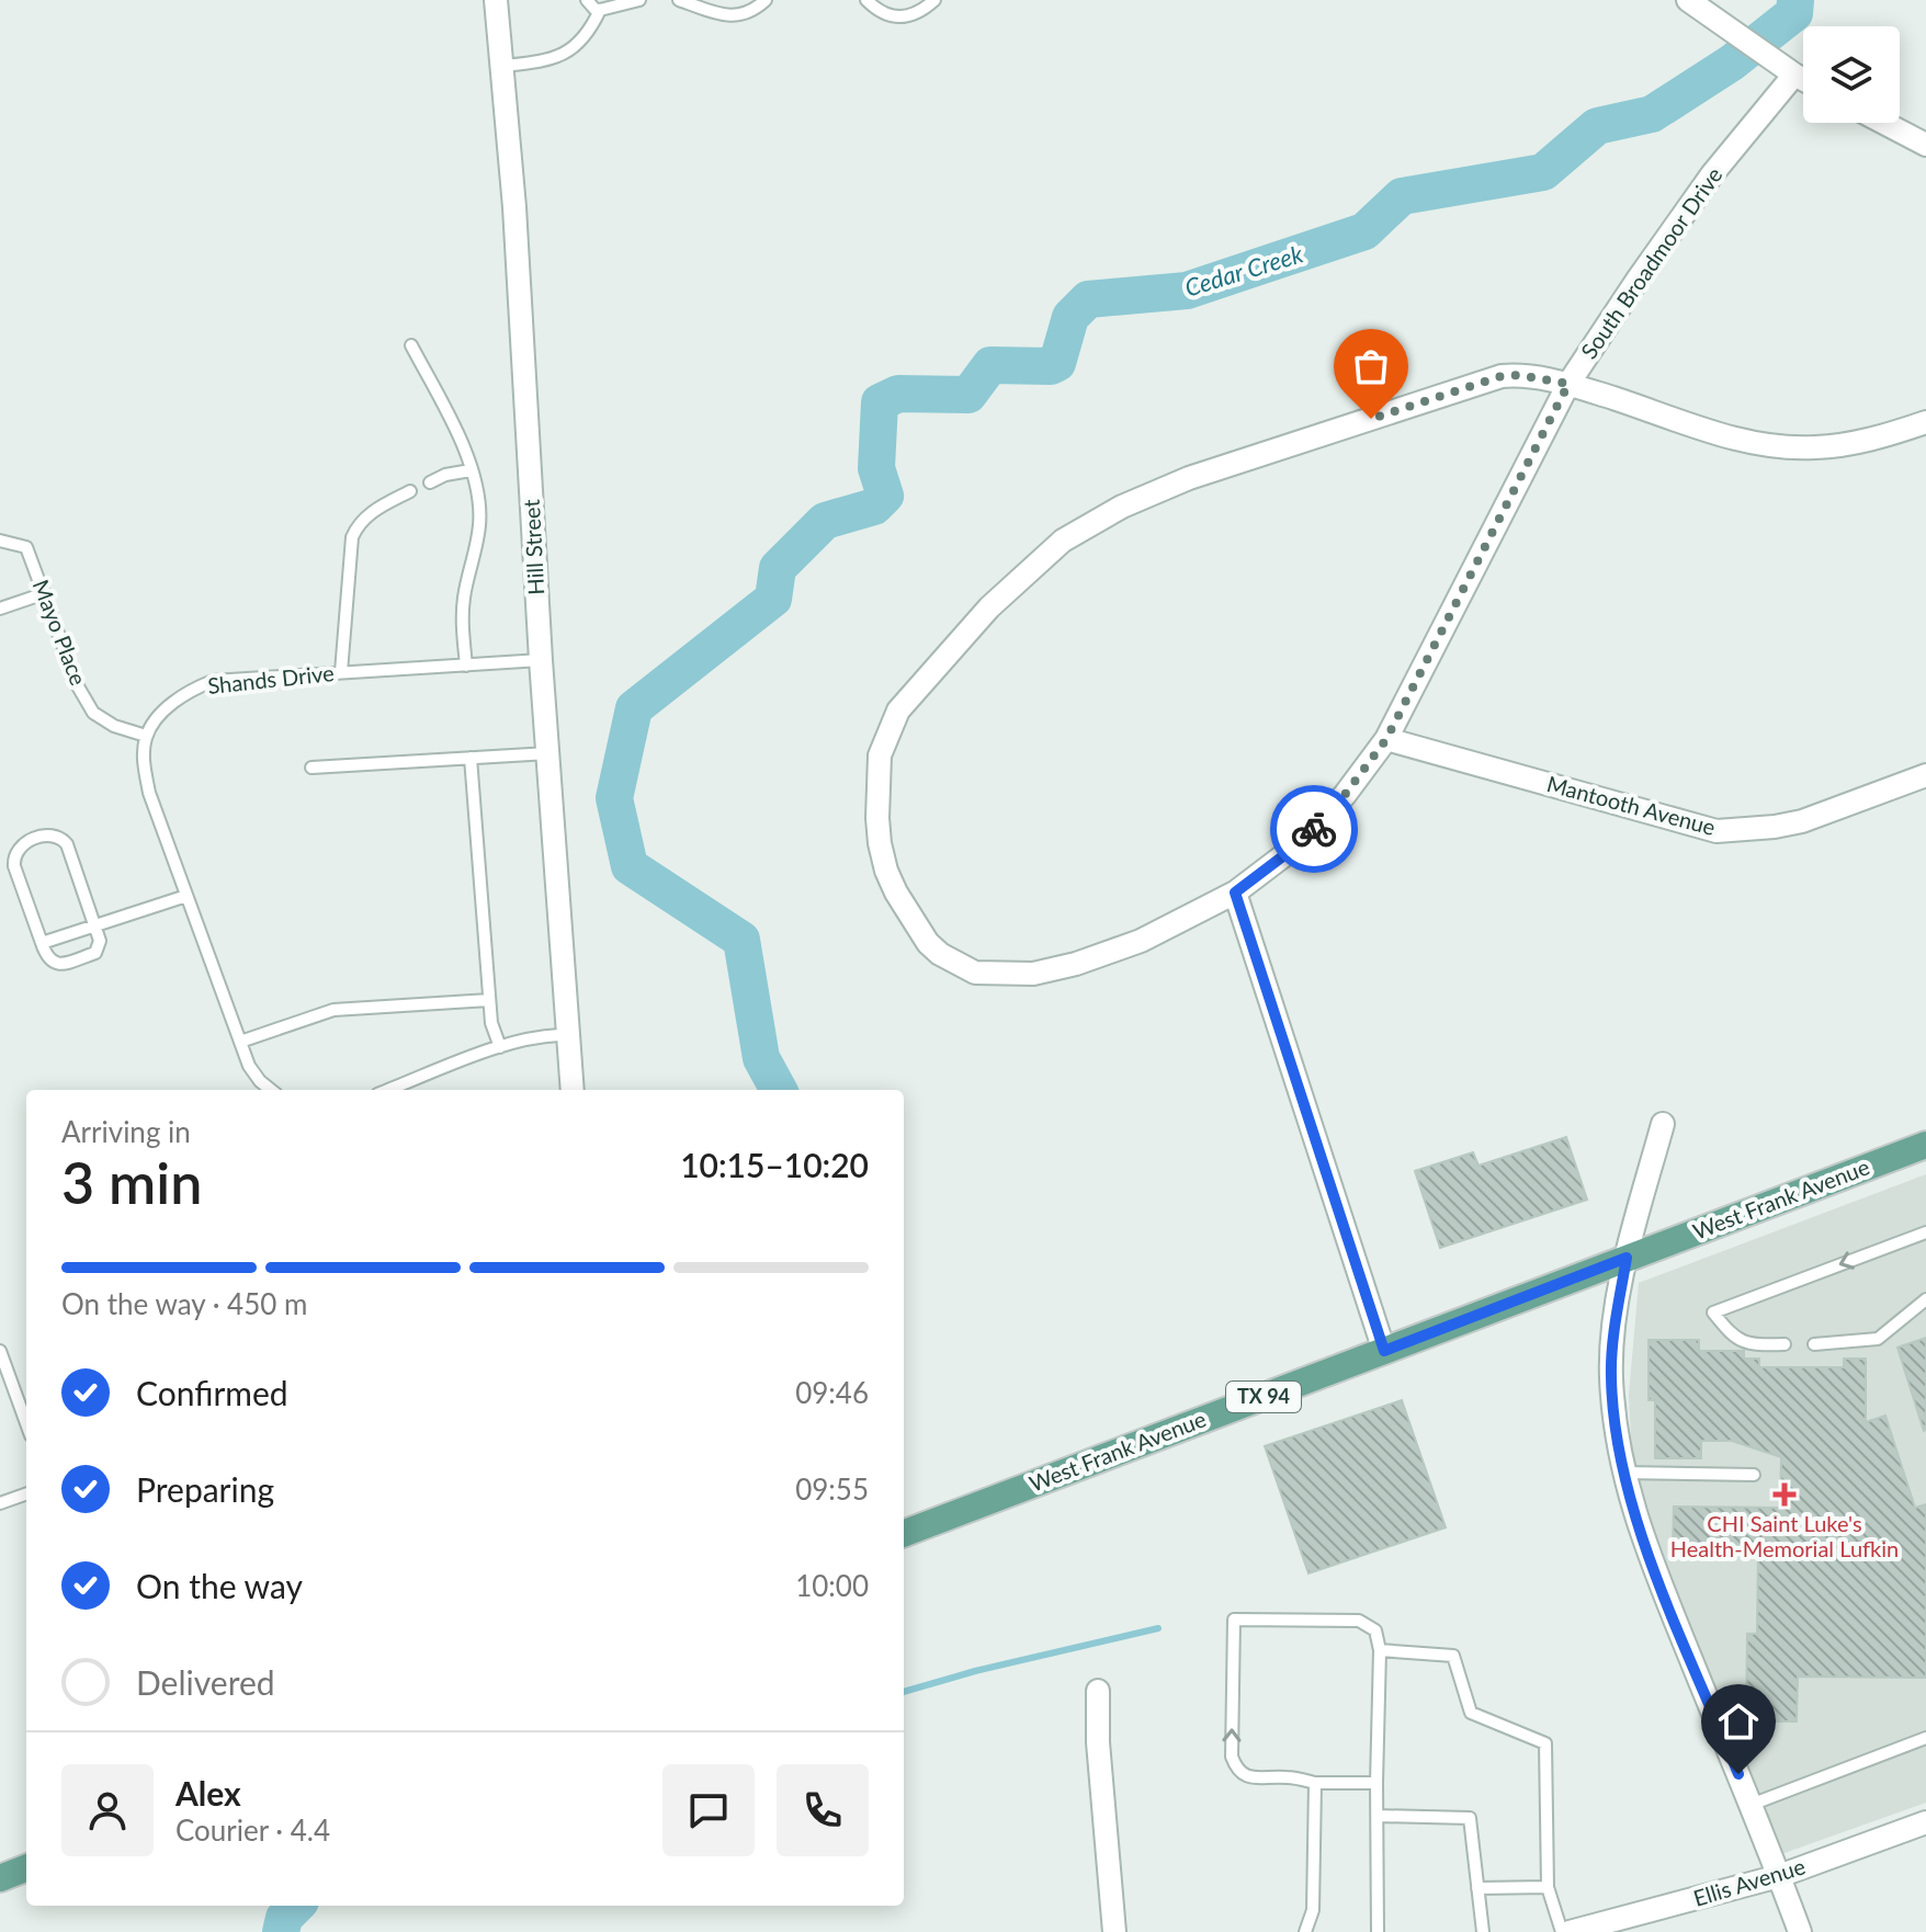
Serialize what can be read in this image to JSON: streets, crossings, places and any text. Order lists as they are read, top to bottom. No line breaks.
{"streets":{"main road":["West Frank Avenue","TX 94"],"street":["South Broadmoor Drive","Hill Street","Mantooth Avenue","Ellis Avenue"],"lane":["Mayo Place","Shands Drive"]},"crossings":[["South Broadmoor Drive","Mantooth Avenue"],["Hill Street","Shands Drive"],["Mayo Place","Shands Drive"]],"water":["Cedar Creek"],"places":{"health":["CHI Saint Luke's Health-Memorial Lufkin"]},"page":{"heading":["3 min","Arriving in","10:15–10:20"],"panel":["Alex","Courier · 4.4"],"bar":"On the way · 450 m","list":[["Confirmed","09:46"],["Preparing","09:55"],["On the way","10:00"],"Delivered"]}}
